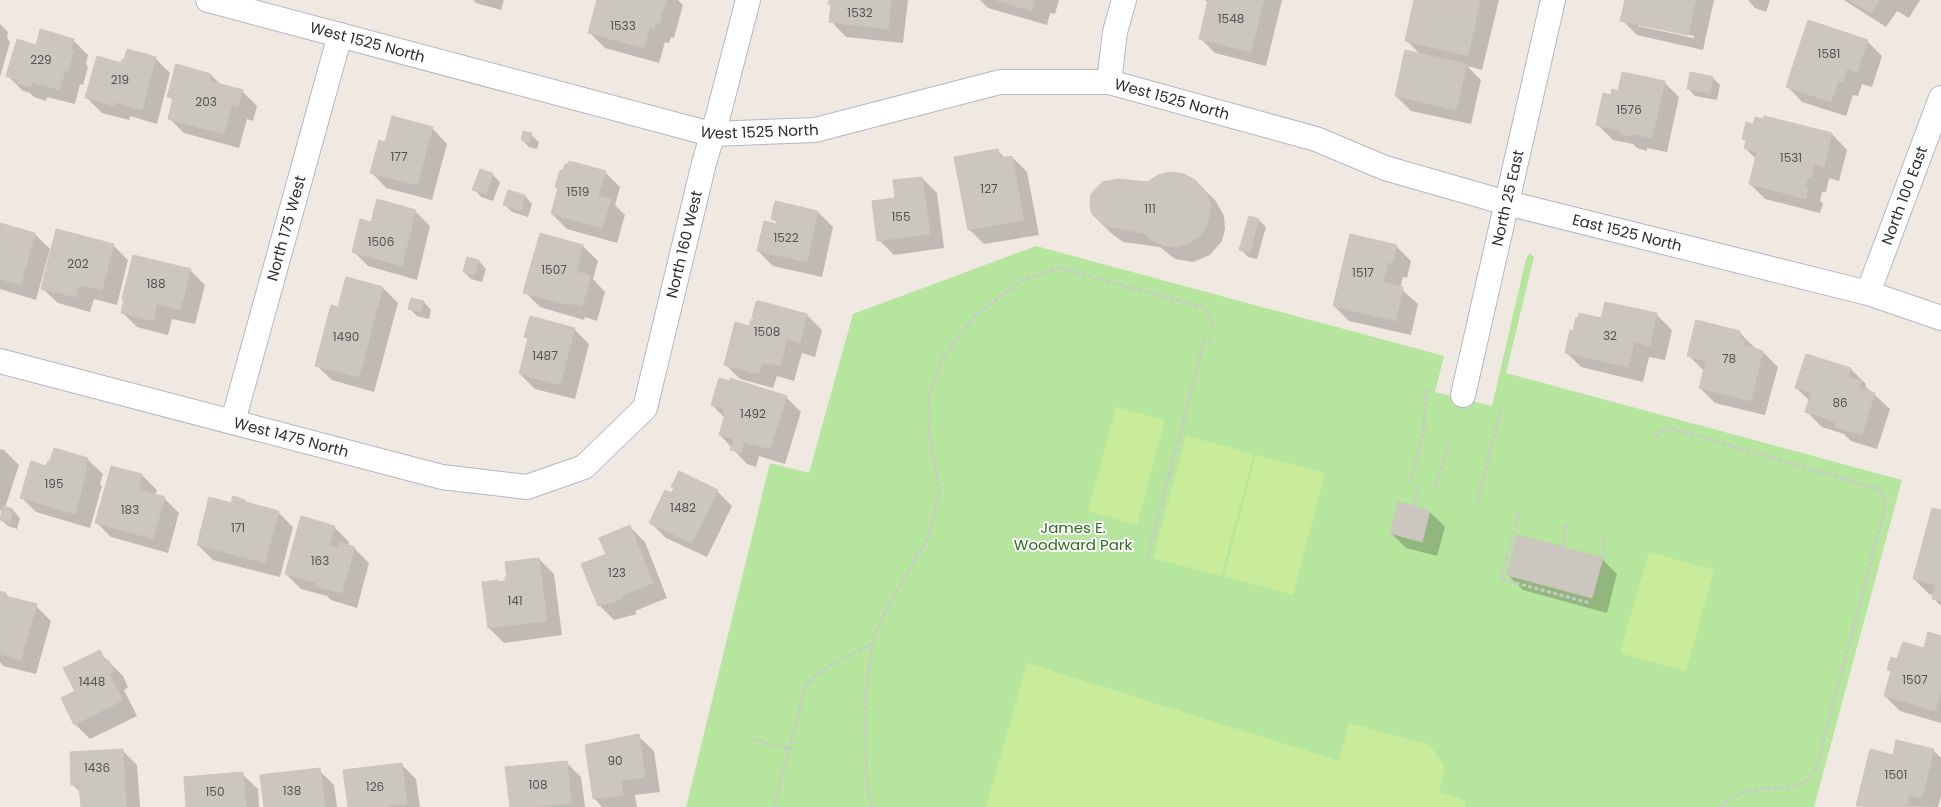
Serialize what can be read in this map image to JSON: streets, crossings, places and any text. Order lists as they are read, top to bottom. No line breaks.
{"streets":{"street":["West 1525 North","North 100 East","North 25 East","North 175 West","East 1525 North","North 160 West","West 1475 North"]},"crossings":[["West 1525 North","North 175 West"],["West 1525 North","East 1525 North"],["West 1525 North","North 160 West"],["North 100 East","East 1525 North"],["North 25 East","East 1525 North"],["North 175 West","West 1475 North"],["North 160 West","West 1475 North"]],"parks":["James E. Woodward Park"],"house_numbers":["1532","1548","1533","1581","229","219","203","1576","177","1531","127","1519","111","155","1522","1506","202","1507","1517","188","1508","32","1490","1487","78","86","1492","195","1482","183","171","163","123","141","1507","1448","90","1436","1501","108","126","138","150"]}
